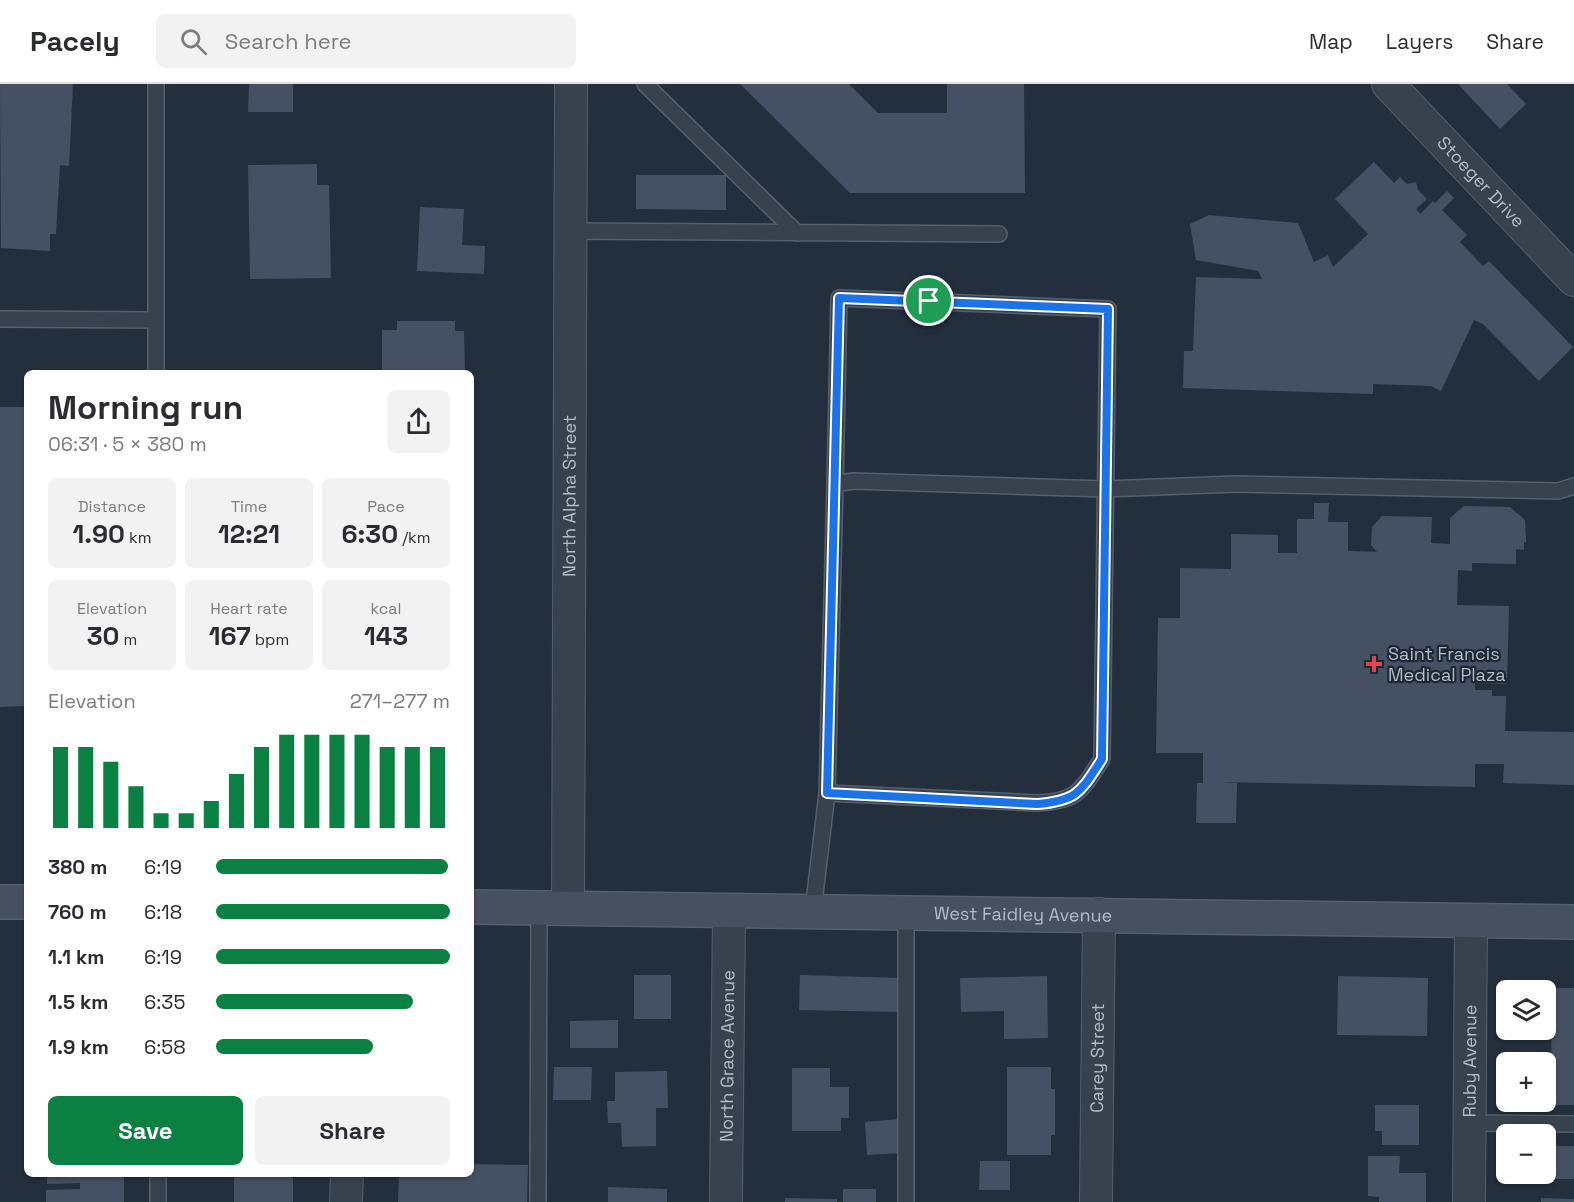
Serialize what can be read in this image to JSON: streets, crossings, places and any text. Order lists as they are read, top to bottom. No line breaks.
{"streets":{"street":["Stoeger Drive","North Alpha Street","West Faidley Avenue","North Grace Avenue","Carey Street","Ruby Avenue"]},"crossings":[["North Alpha Street","West Faidley Avenue"],["West Faidley Avenue","North Grace Avenue"],["West Faidley Avenue","Carey Street"],["West Faidley Avenue","Ruby Avenue"]],"places":{"health":["Saint Francis Medical Plaza"]},"page":{"header":"Pacely","search":"Search here","nav":["Map","Layers","Share"],"heading":["Morning run","06:31 · 5 × 380 m"],"stats":[["Distance","1.90 km"],["Time","12:21"],["Pace","6:30 /km"],["Elevation","30 m"],["Heart rate","167 bpm"],["kcal","143"]],"chart":["Elevation","271–277 m"],"list":[{"name":"380 m","note":"6:19"},{"name":"760 m","note":"6:18"},{"name":"1.1 km","note":"6:19"},{"name":"1.5 km","note":"6:35"},{"name":"1.9 km","note":"6:58"}],"map_buttons":["+","−"],"buttons":["Save","Share"]}}
